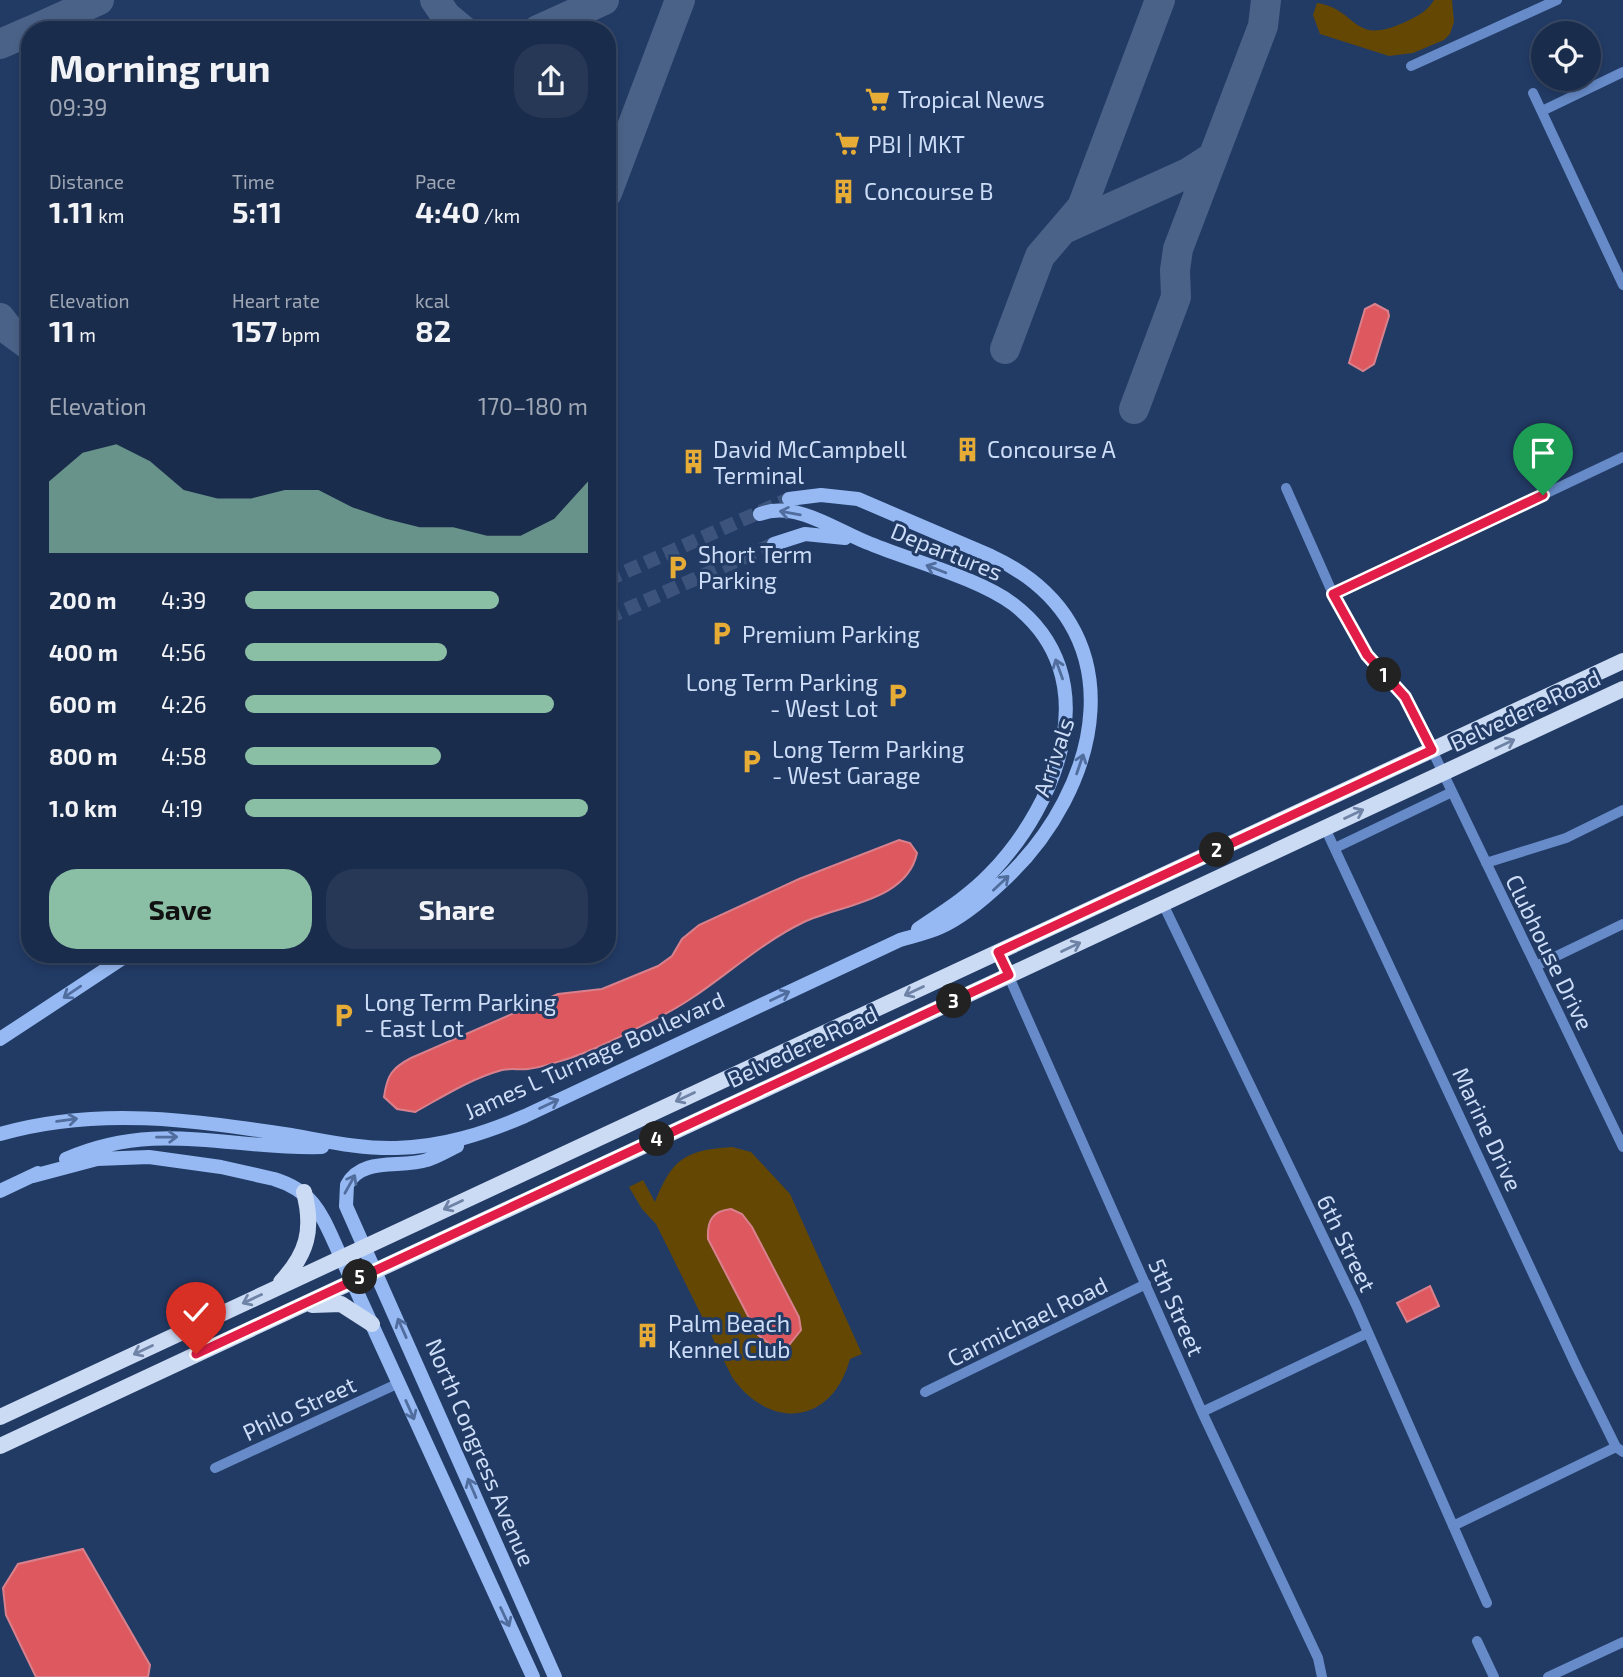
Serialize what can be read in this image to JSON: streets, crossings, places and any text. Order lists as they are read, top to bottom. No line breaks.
{"streets":{"main road":["Belvedere Road"],"street":["Departures","Arrivals","Clubhouse Drive","James L Turnage Boulevard","Marine Drive","6th Street","5th Street","Carmichael Road","Philo Street","North Congress Avenue"]},"crossings":[["Departures","Arrivals"],["Departures","James L Turnage Boulevard"],["Belvedere Road","Clubhouse Drive"],["Belvedere Road","Marine Drive"],["Belvedere Road","6th Street"],["Belvedere Road","5th Street"],["Belvedere Road","North Congress Avenue"],["Arrivals","James L Turnage Boulevard"],["James L Turnage Boulevard","North Congress Avenue"],["Marine Drive","6th Street"],["5th Street","Carmichael Road"],["Philo Street","North Congress Avenue"]],"places":{"supermarket":["Tropical News","PBI | MKT"],"building":["Concourse B","Concourse A","David McCampbell Terminal","Palm Beach Kennel Club"],"parking":["Short Term Parking","Premium Parking","Long Term Parking - West Lot","Long Term Parking - West Garage","Long Term Parking - East Lot"]},"page":{"heading":["Morning run","09:39"],"stats":[["Distance","1.11 km"],["Time","5:11"],["Pace","4:40 /km"],["Elevation","11 m"],["Heart rate","157 bpm"],["kcal","82"]],"chart":["Elevation","170–180 m"],"list":[{"name":"200 m","note":"4:39"},{"name":"400 m","note":"4:56"},{"name":"600 m","note":"4:26"},{"name":"800 m","note":"4:58"},{"name":"1.0 km","note":"4:19"}],"pins":["1","2","3","4","5"],"buttons":["Save","Share"]}}
